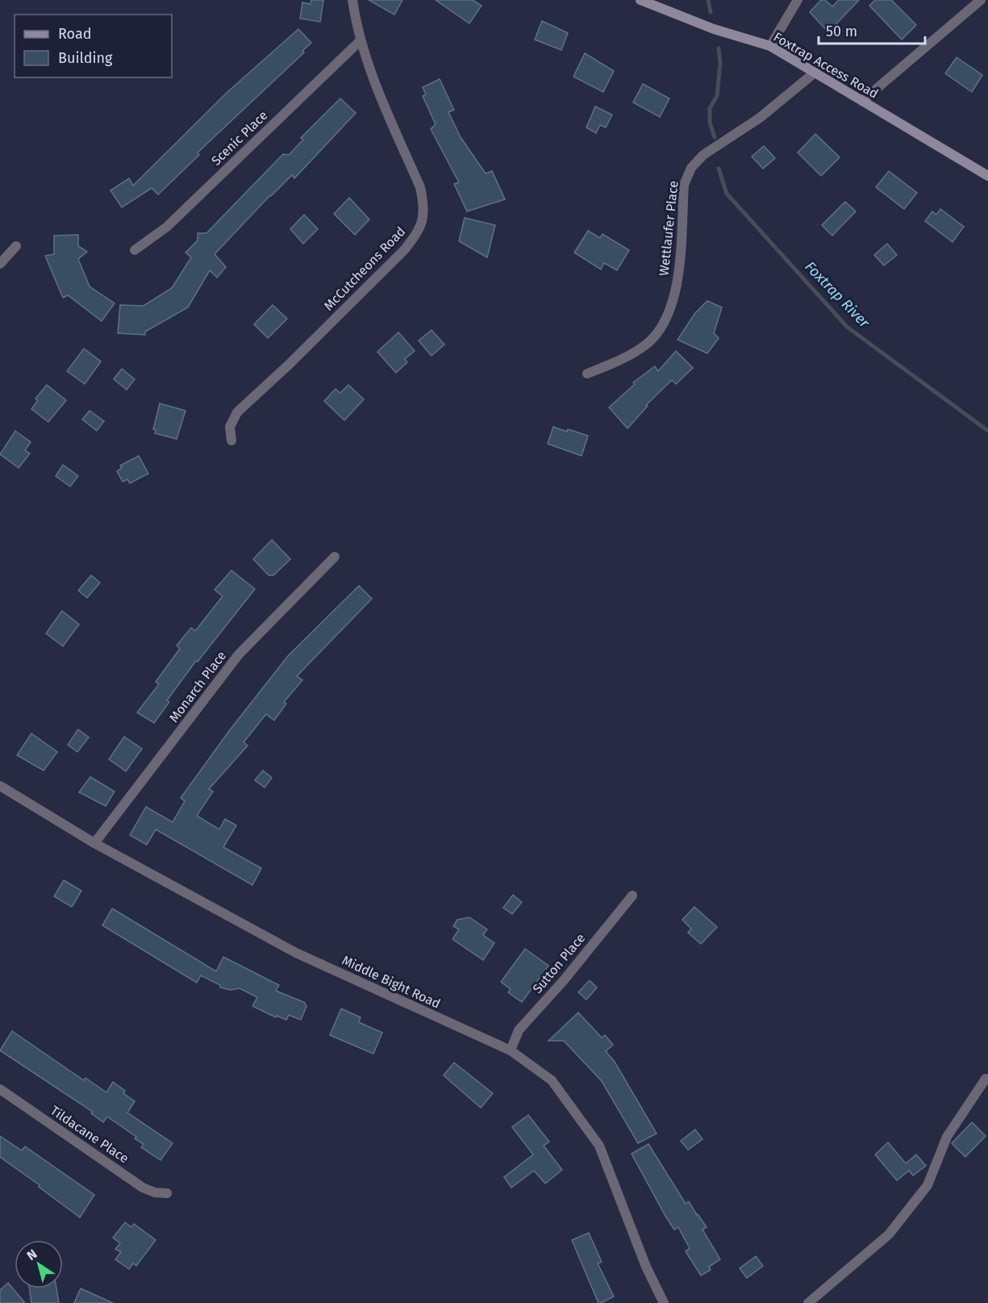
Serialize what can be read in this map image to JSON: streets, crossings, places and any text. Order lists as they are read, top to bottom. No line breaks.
{"streets":{"main road":["Foxtrap Access Road"],"street":["Scenic Place","Wettlaufer Place","McCutcheons Road","Monarch Place","Sutton Place","Middle Bight Road","Tildacane Place"]},"crossings":[["Foxtrap Access Road","Wettlaufer Place"],["Scenic Place","McCutcheons Road"],["Monarch Place","Middle Bight Road"],["Sutton Place","Middle Bight Road"]],"water":["Foxtrap River"],"legend":["Road","Building"],"scale_bar":"50 m","north":"top left"}
